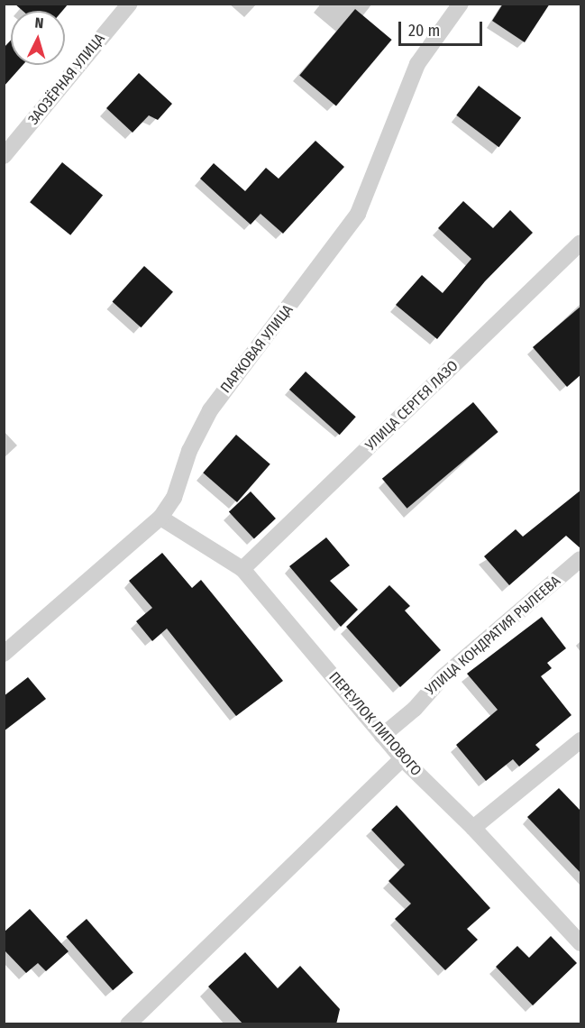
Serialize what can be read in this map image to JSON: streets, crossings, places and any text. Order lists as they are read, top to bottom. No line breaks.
{"streets":{"lane":["ЗАОЗЁРНАЯ УЛИЦА","ПАРКОВАЯ УЛИЦА","УЛИЦА СЕРГЕЯ ЛАЗО","УЛИЦА КОНДРАТИЯ РЫЛЕЕВА","ПЕРЕУЛОК ЛИПОВОГО"]},"crossings":[["ПАРКОВАЯ УЛИЦА","ПЕРЕУЛОК ЛИПОВОГО"],["УЛИЦА СЕРГЕЯ ЛАЗО","ПЕРЕУЛОК ЛИПОВОГО"],["УЛИЦА КОНДРАТИЯ РЫЛЕЕВА","ПЕРЕУЛОК ЛИПОВОГО"]],"scale_bar":"20 m","north":"top"}
